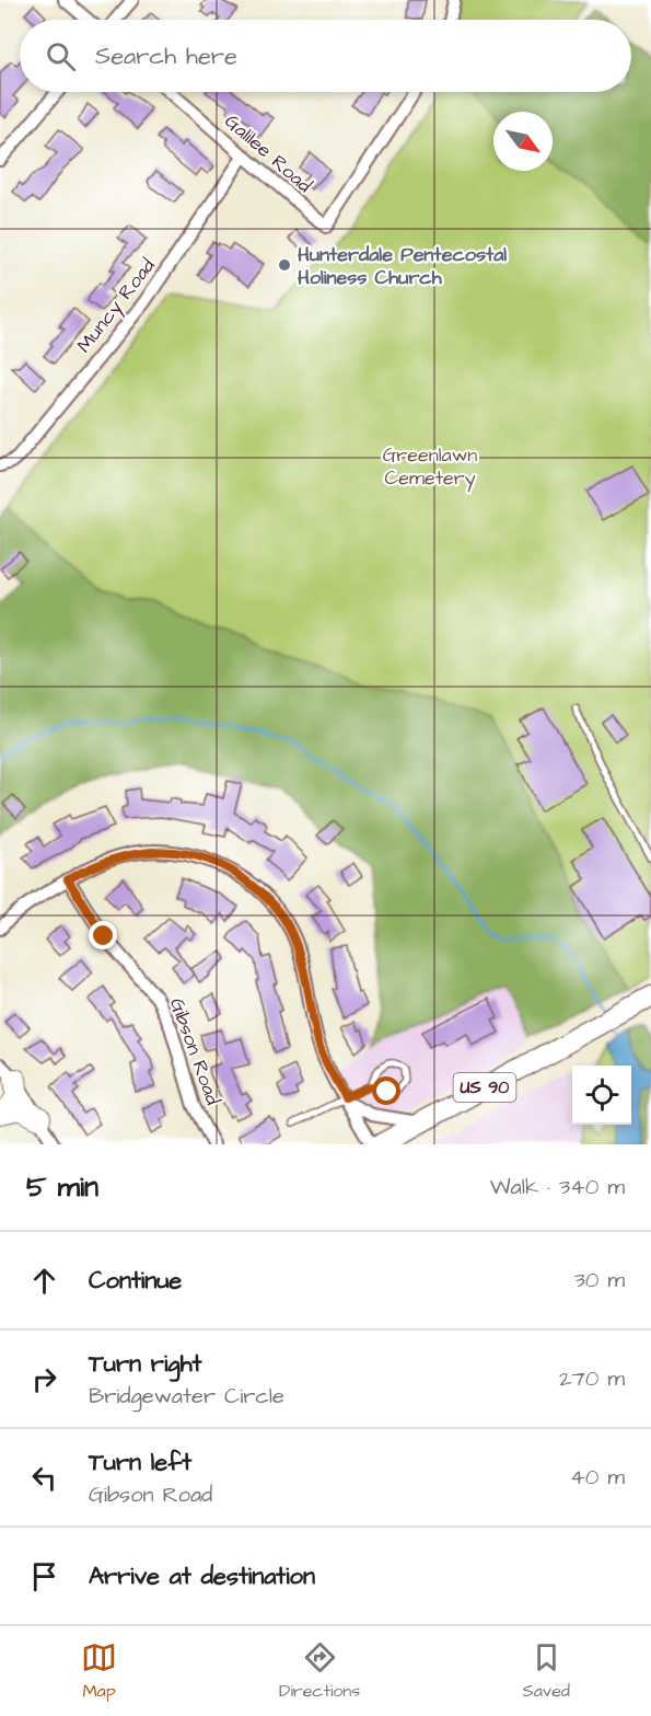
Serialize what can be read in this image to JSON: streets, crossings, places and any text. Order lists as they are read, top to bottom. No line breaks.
{"streets":{"highway":["US 90"],"street":["Galilee Road","Muncy Road","Gibson Road"]},"crossings":[["Galilee Road","Muncy Road"]],"parks":["Greenlawn Cemetery"],"places":["Hunterdale Pentecostal Holiness Church"],"north":"bottom right","page":{"search":"Search here","heading":["5 min","Walk · 340 m"],"list":[["Continue","30 m"],["Turn right","Bridgewater Circle","270 m"],["Turn left","Gibson Road","40 m"],"Arrive at destination"],"nav":["Map","Directions","Saved"]}}
